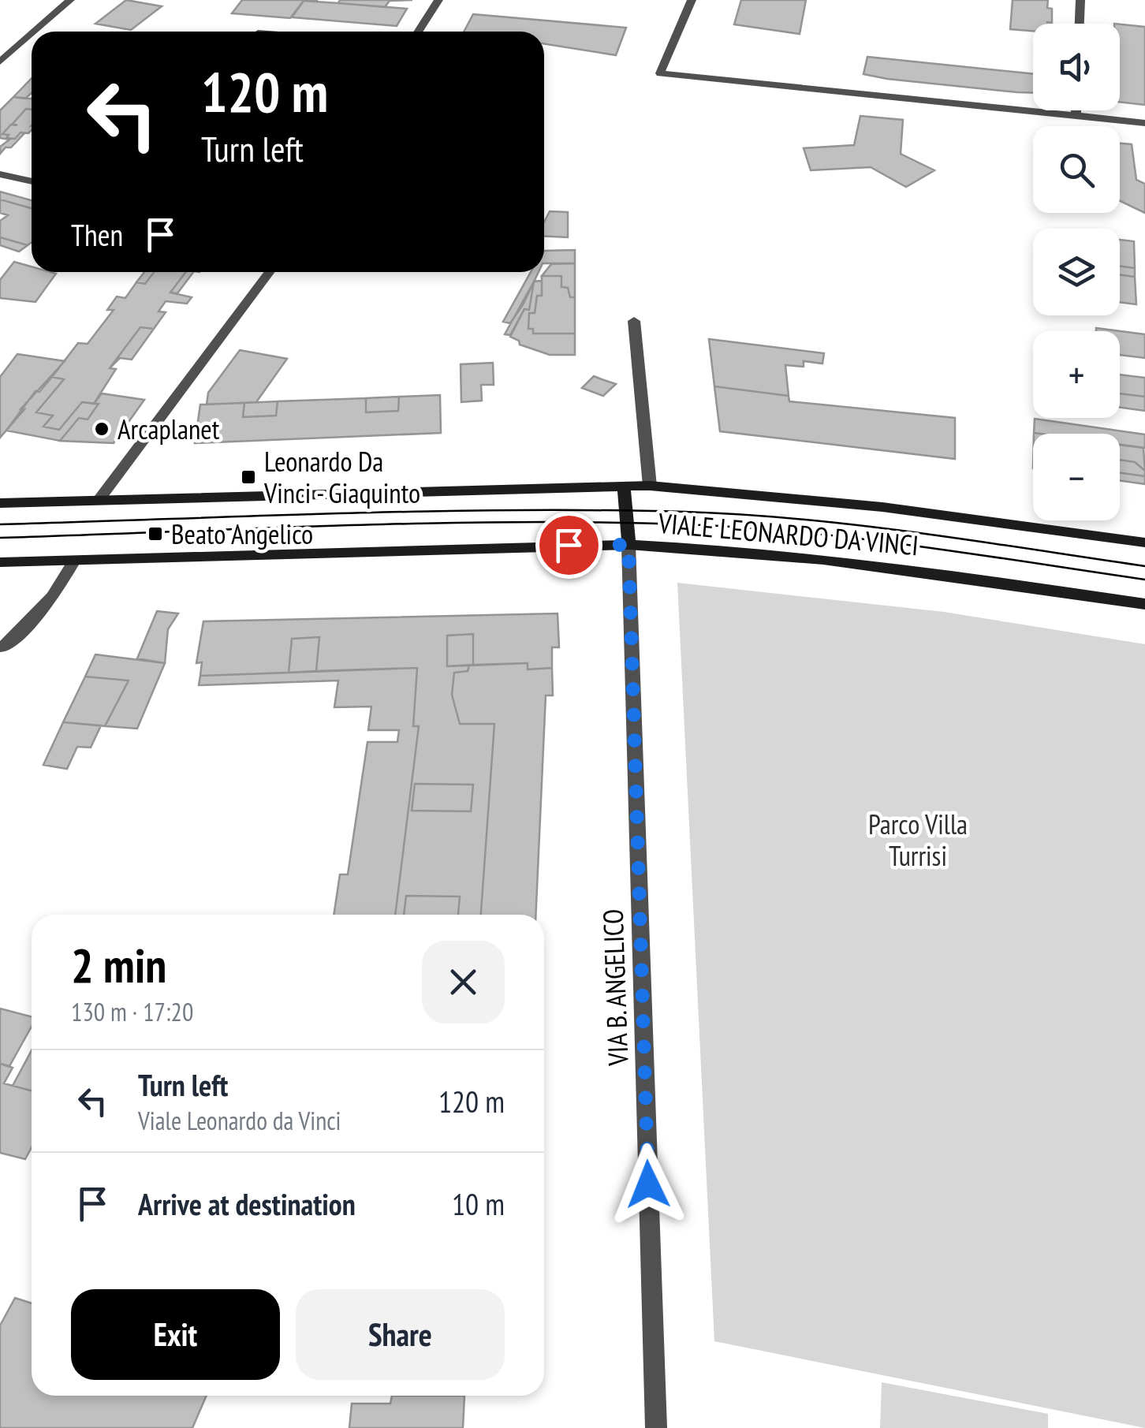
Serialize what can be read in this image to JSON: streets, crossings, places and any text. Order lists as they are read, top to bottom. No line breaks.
{"streets":{"street":["VIALE LEONARDO DA VINCI","VIA B. ANGELICO"]},"crossings":[["VIALE LEONARDO DA VINCI","VIA B. ANGELICO"]],"parks":["Parco Villa Turrisi"],"places":{"other":["Arcaplanet"],"transit":["Leonardo Da Vinci - Giaquinto","Beato Angelico"]},"page":{"map_buttons":["+","−"],"turn":["120 m","Turn left"],"then":"Then","heading":["2 min","130 m · 17:20"],"list":[{"name":"Turn left","note":"Viale Leonardo da Vinci","value":"120 m"},{"name":"Arrive at destination","value":"10 m"}],"buttons":["Exit","Share"]}}
